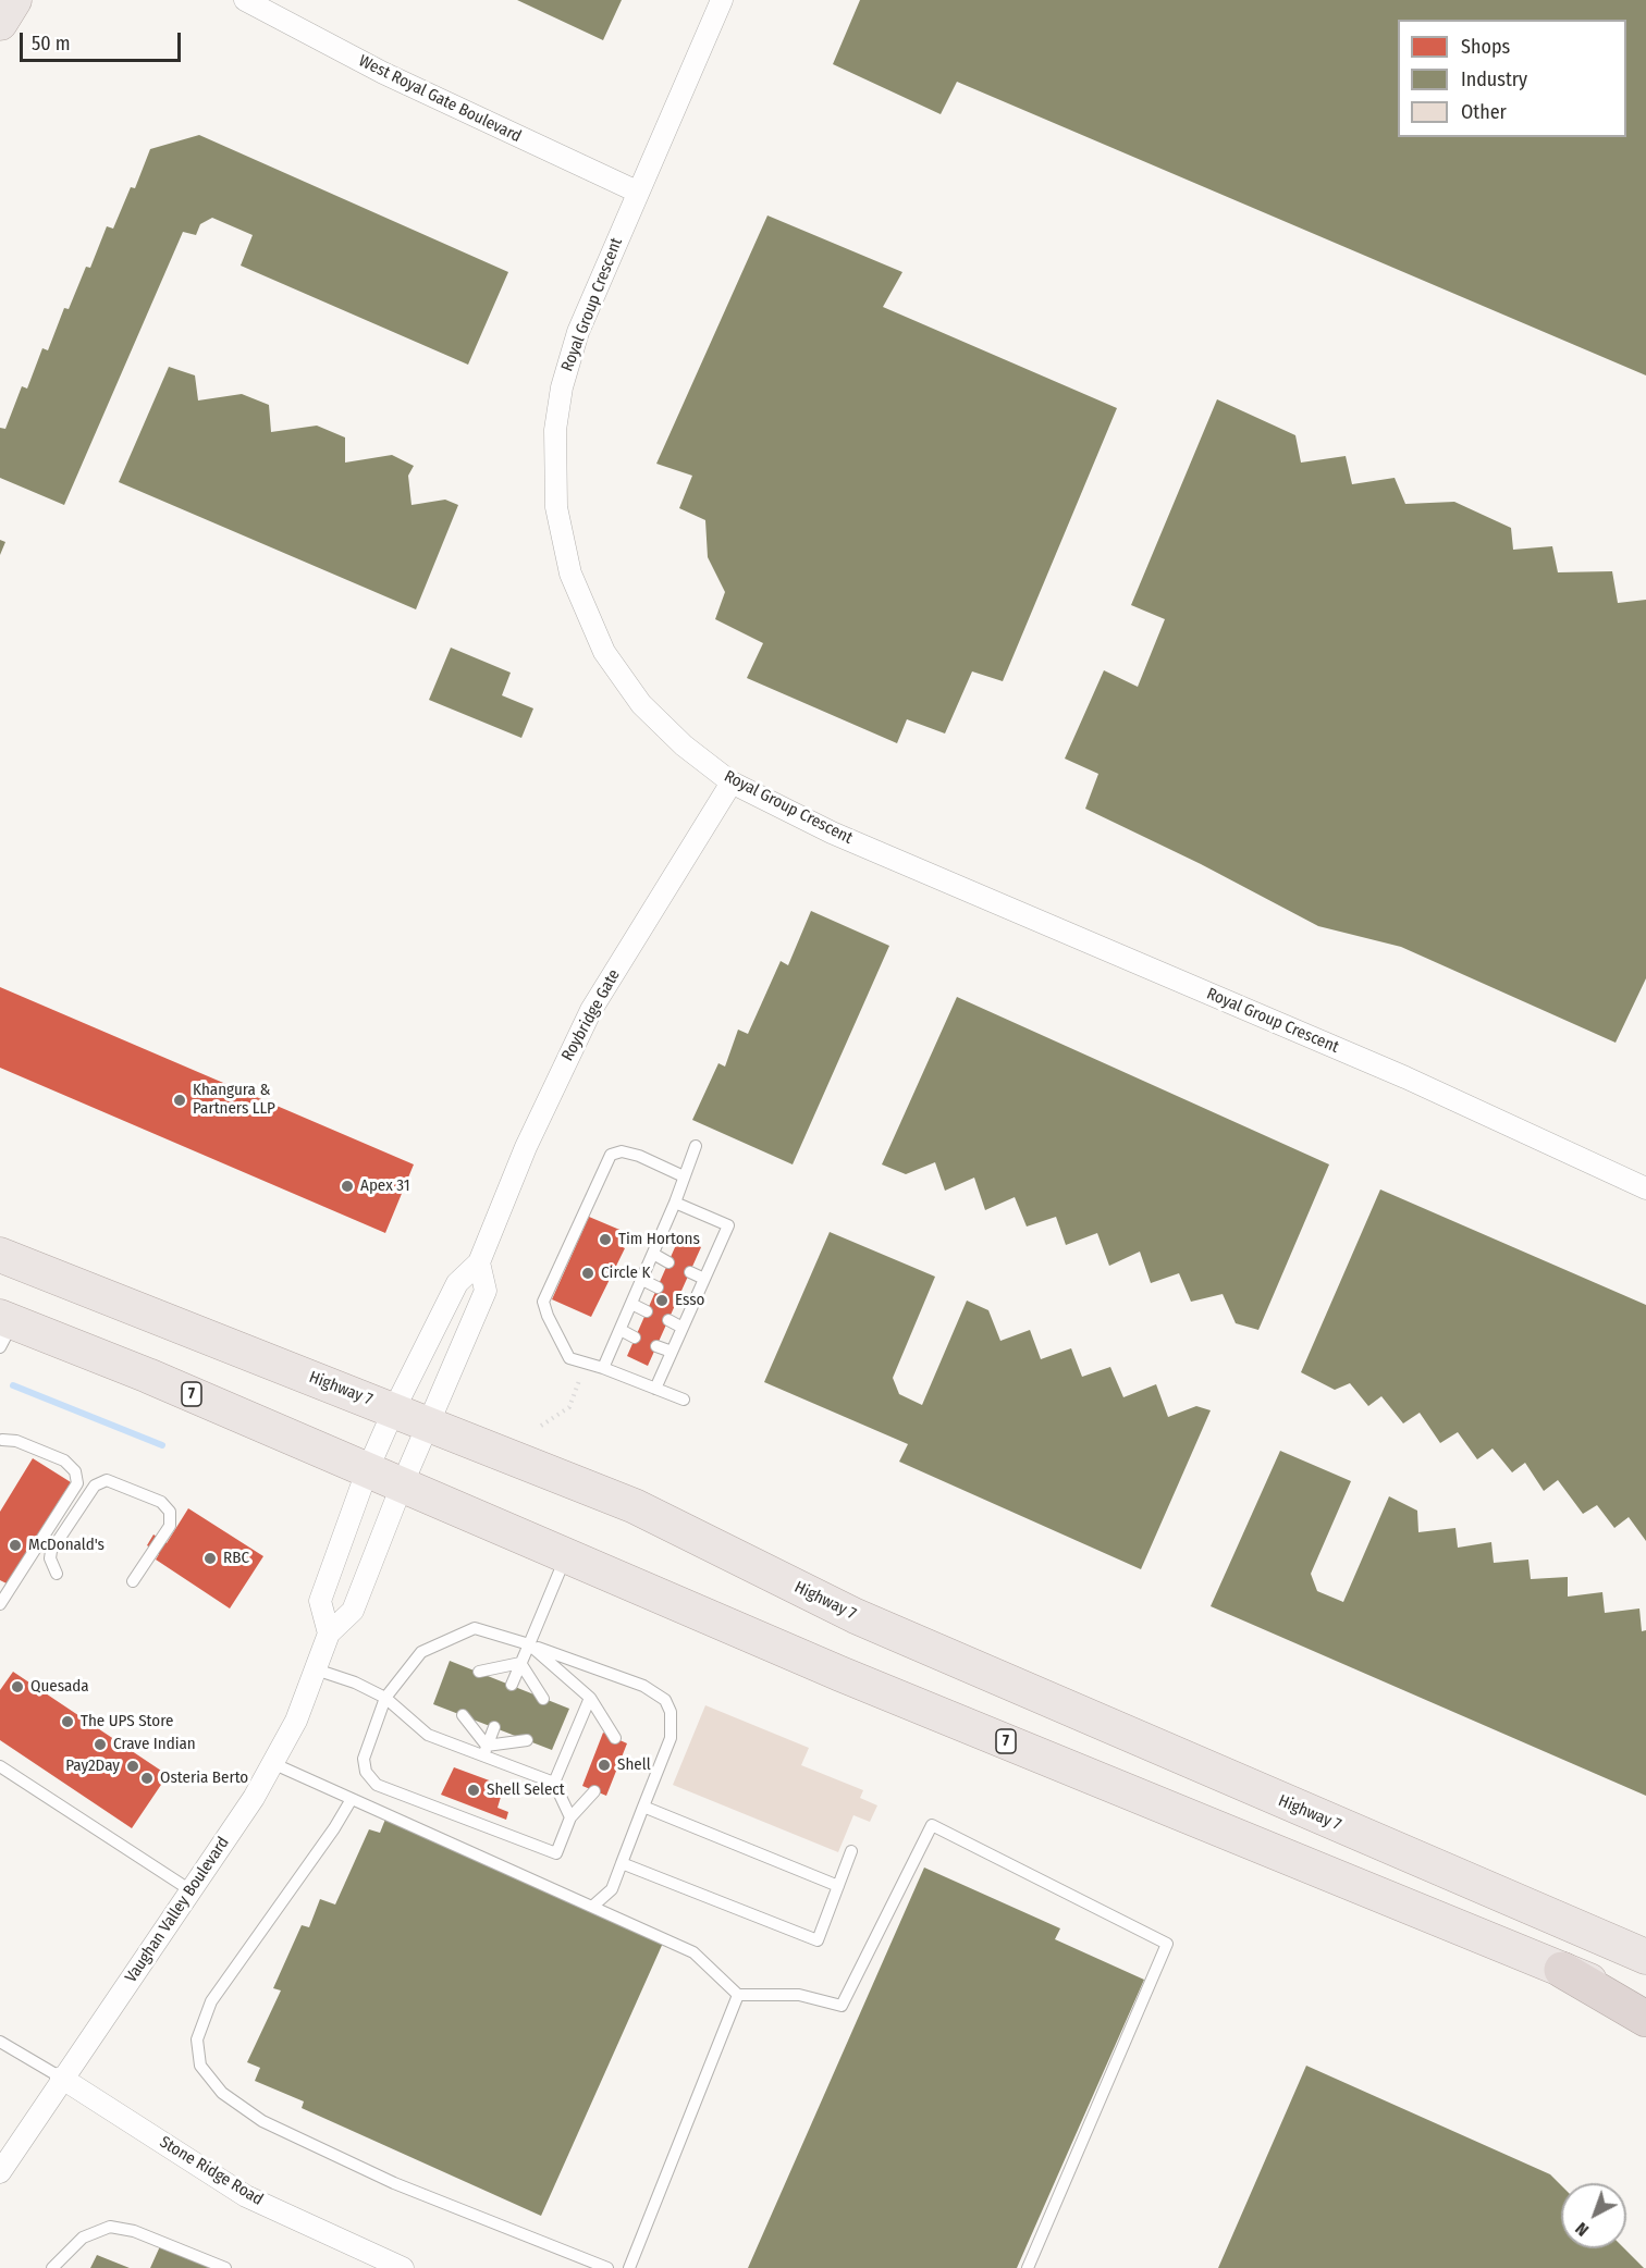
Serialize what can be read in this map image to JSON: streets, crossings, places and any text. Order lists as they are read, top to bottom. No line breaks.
{"streets":{"main road":["Highway 7","7"],"street":["West Royal Gate Boulevard","Royal Group Crescent","Roybridge Gate","Vaughan Valley Boulevard","Stone Ridge Road"]},"crossings":[["West Royal Gate Boulevard","Royal Group Crescent"],["Royal Group Crescent","Roybridge Gate"],["Roybridge Gate","Highway 7"],["7","Vaughan Valley Boulevard"],["Vaughan Valley Boulevard","Stone Ridge Road"]],"places":["Khangura & Partners LLP","Apex 31","Tim Hortons","Circle K","Esso","McDonald's","RBC","Quesada","The UPS Store","Crave Indian","Shell","Pay2Day","Osteria Berto","Shell Select"],"legend":["Shops","Industry","Other"],"scale_bar":"50 m","north":"bottom left"}
